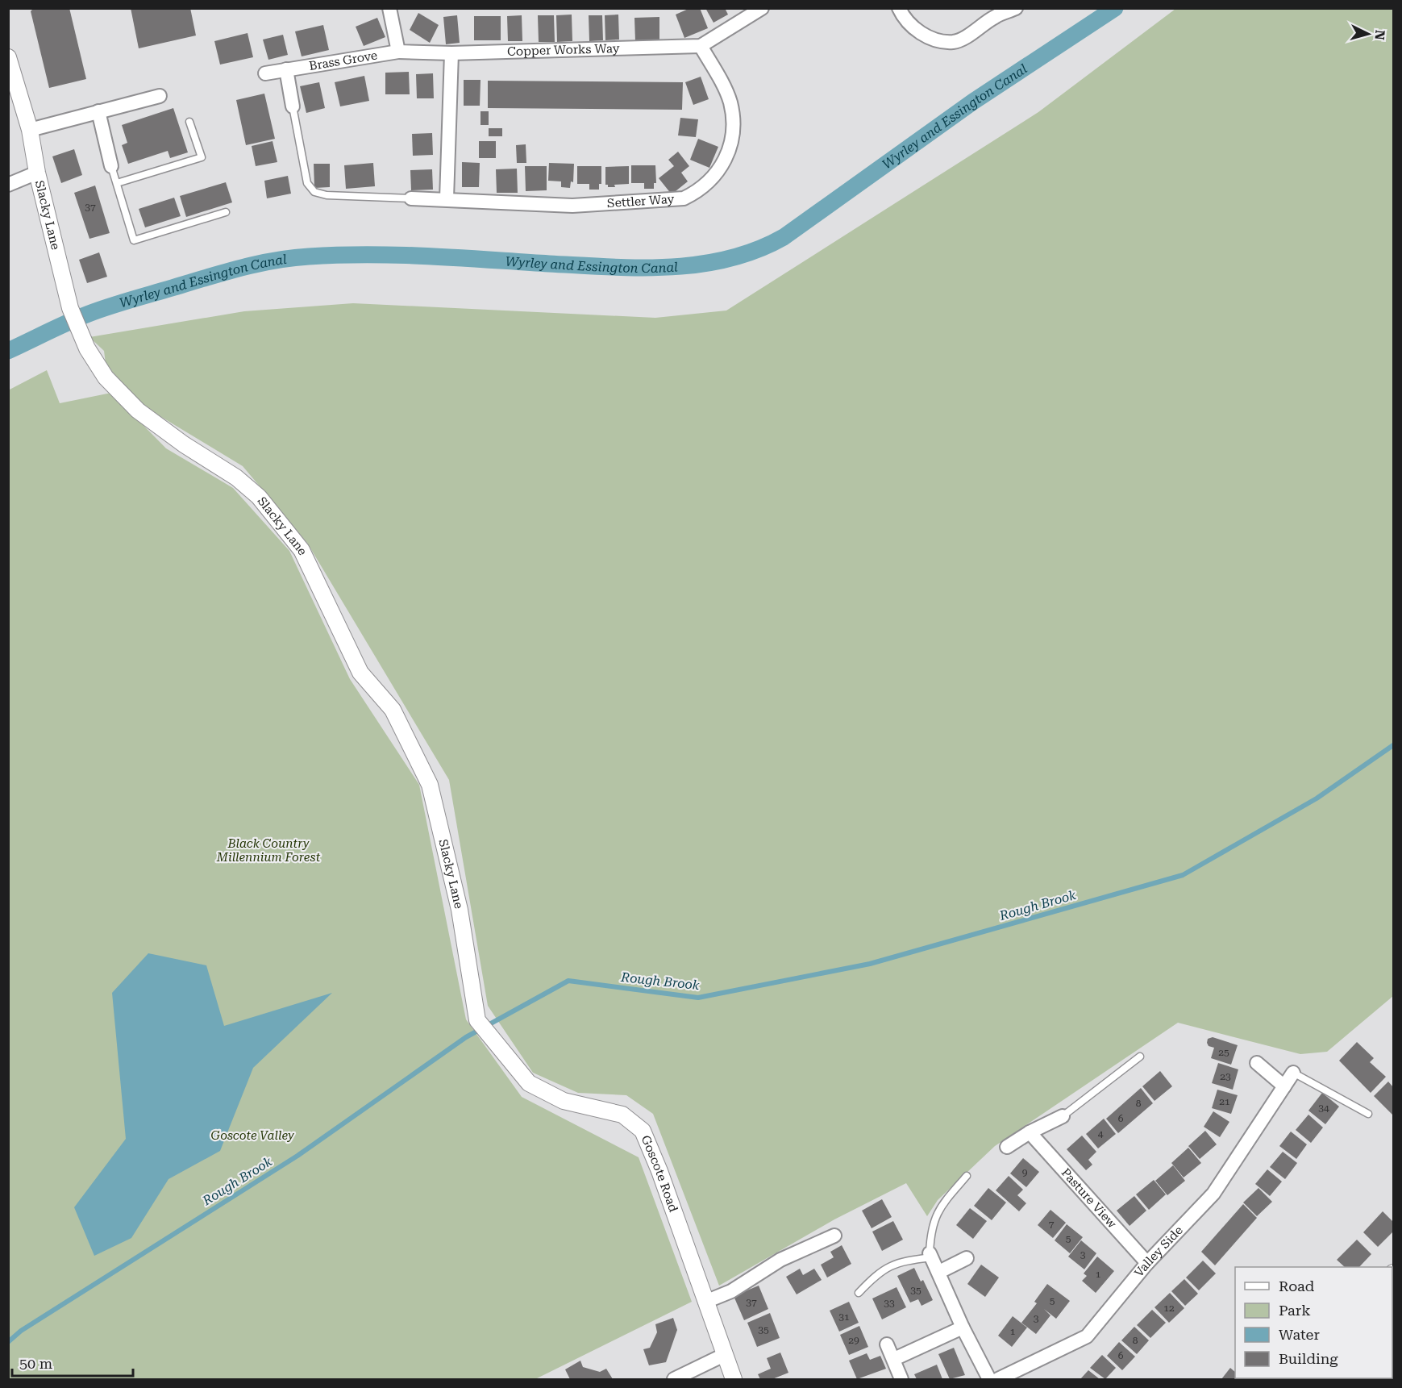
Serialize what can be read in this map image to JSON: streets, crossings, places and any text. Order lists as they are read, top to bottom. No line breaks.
{"streets":{"street":["Copper Works Way","Brass Grove","Settler Way","Slacky Lane","Goscote Road","Pasture View","Valley Side"]},"crossings":[["Copper Works Way","Brass Grove"],["Copper Works Way","Settler Way"],["Slacky Lane","Goscote Road"],["Pasture View","Valley Side"]],"water":["Wyrley and Essington Canal","Rough Brook"],"parks":["Black Country Millennium Forest","Goscote Valley"],"house_numbers":["37","25","23","21","8","34","6","4","9","7","5","3","1","35","5","37","33","12","31","3","35","1","29","8","6"],"legend":["Road","Park","Water","Building"],"scale_bar":"50 m","north":"right"}
